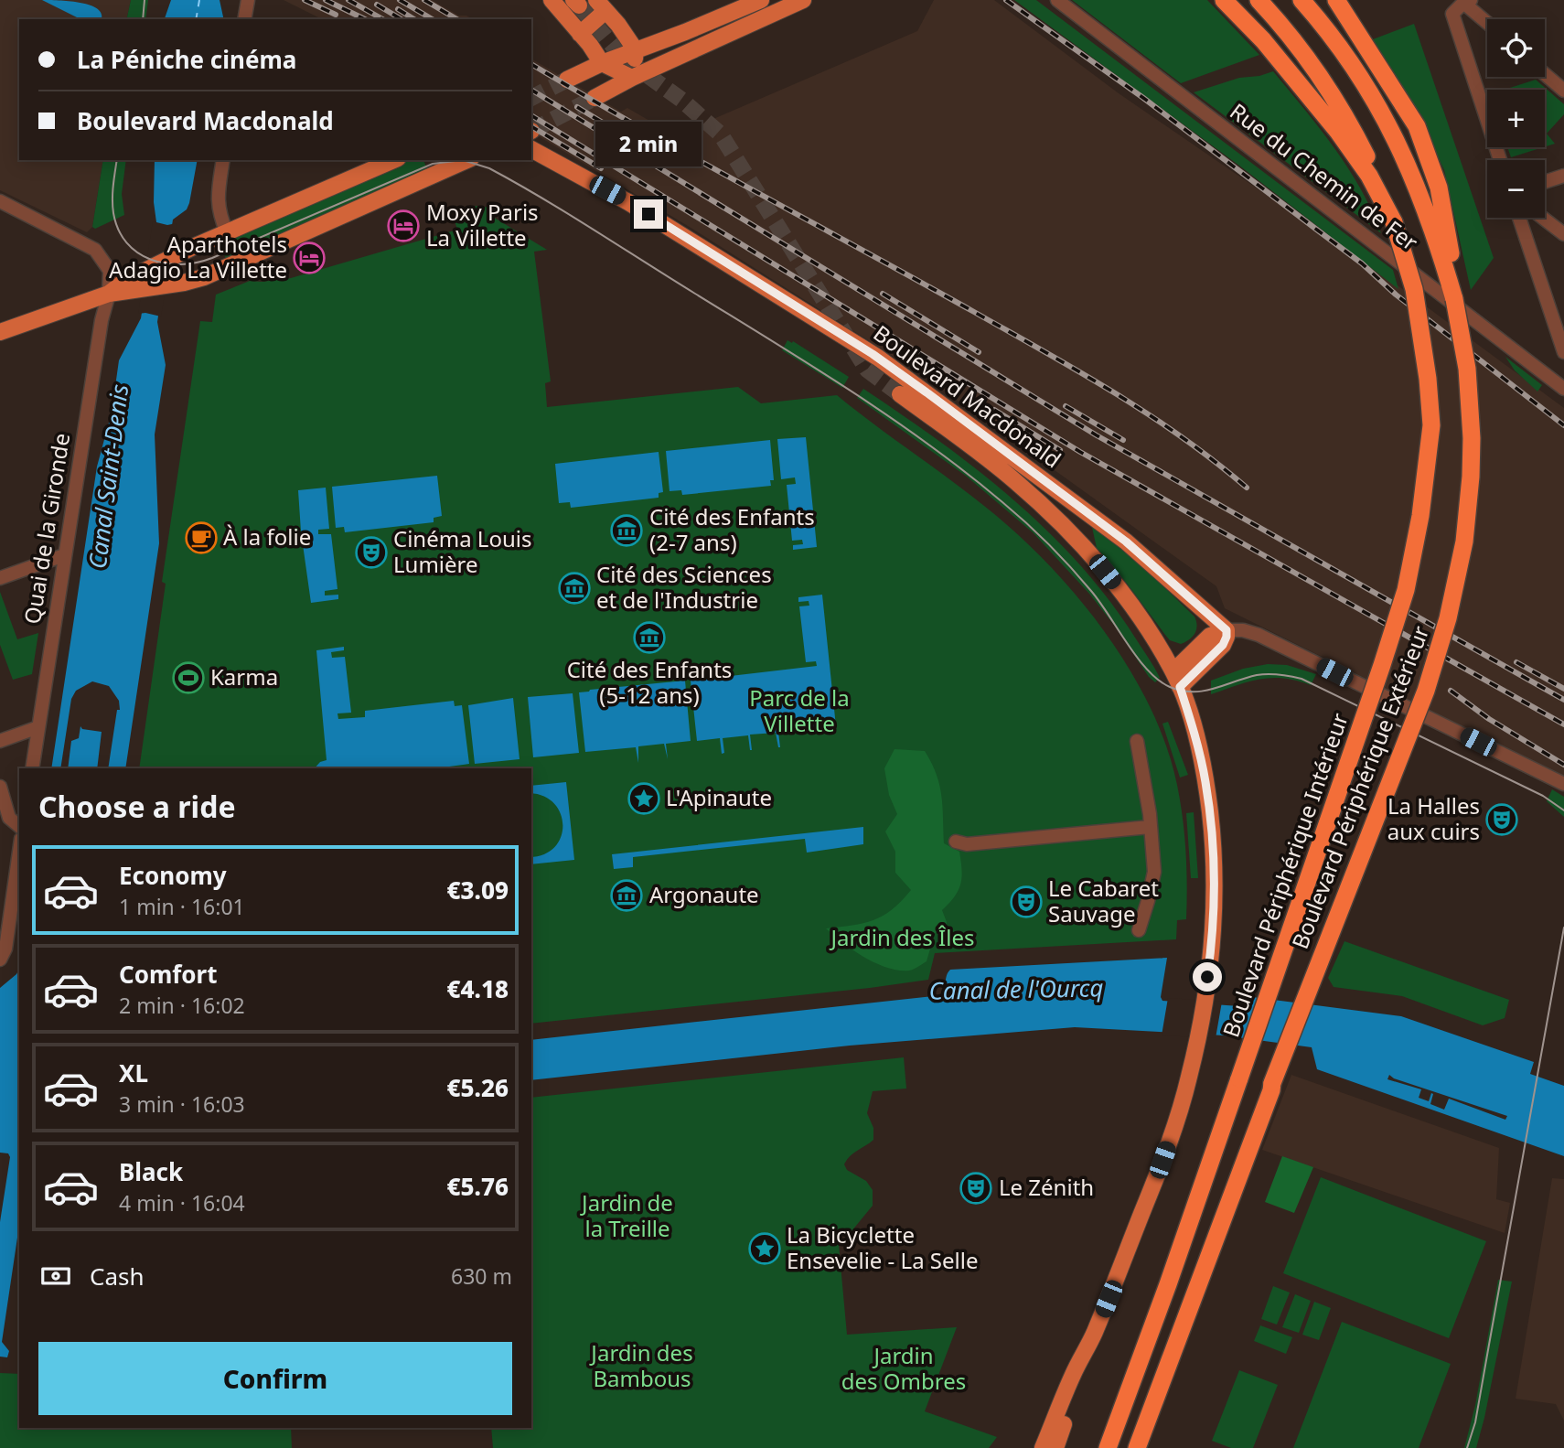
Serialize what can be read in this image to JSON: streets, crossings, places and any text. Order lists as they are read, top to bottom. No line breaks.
{"streets":{"highway":["Boulevard Périphérique Extérieur","Boulevard Périphérique Intérieur"],"main road":["Boulevard Macdonald"],"street":["Rue du Chemin de Fer","Quai de la Gironde"]},"water":["Canal Saint-Denis","Canal de l'Ourcq"],"parks":["Parc de la Villette","Jardin des Îles","Jardin de la Treille","Jardin des Bambous","Jardin des Ombres"],"places":{"hotel":["Moxy Paris La Villette","Aparthotels Adagio La Villette"],"museum":["Cité des Enfants (2-7 ans)","Cité des Sciences et de l'Industrie","Cité des Enfants (5-12 ans)","Argonaute"],"cafe":["À la folie"],"theatre":["Cinéma Louis Lumière","La Halles aux cuirs","Le Cabaret Sauvage","Le Zénith"],"sports":["Karma"],"place":["L'Apinaute","La Bicyclette Ensevelie - La Selle"]},"page":{"map_buttons":["+","−"],"banner":["La Péniche cinéma","Boulevard Macdonald"],"bubble":"2 min","heading":"Choose a ride","list":[{"name":"Economy","note":"1 min · 16:01","value":"€3.09"},{"name":"Comfort","note":"2 min · 16:02","value":"€4.18"},{"name":"XL","note":"3 min · 16:03","value":"€5.26"},{"name":"Black","note":"4 min · 16:04","value":"€5.76"}],"pay":["Cash","630 m"],"buttons":"Confirm"}}
